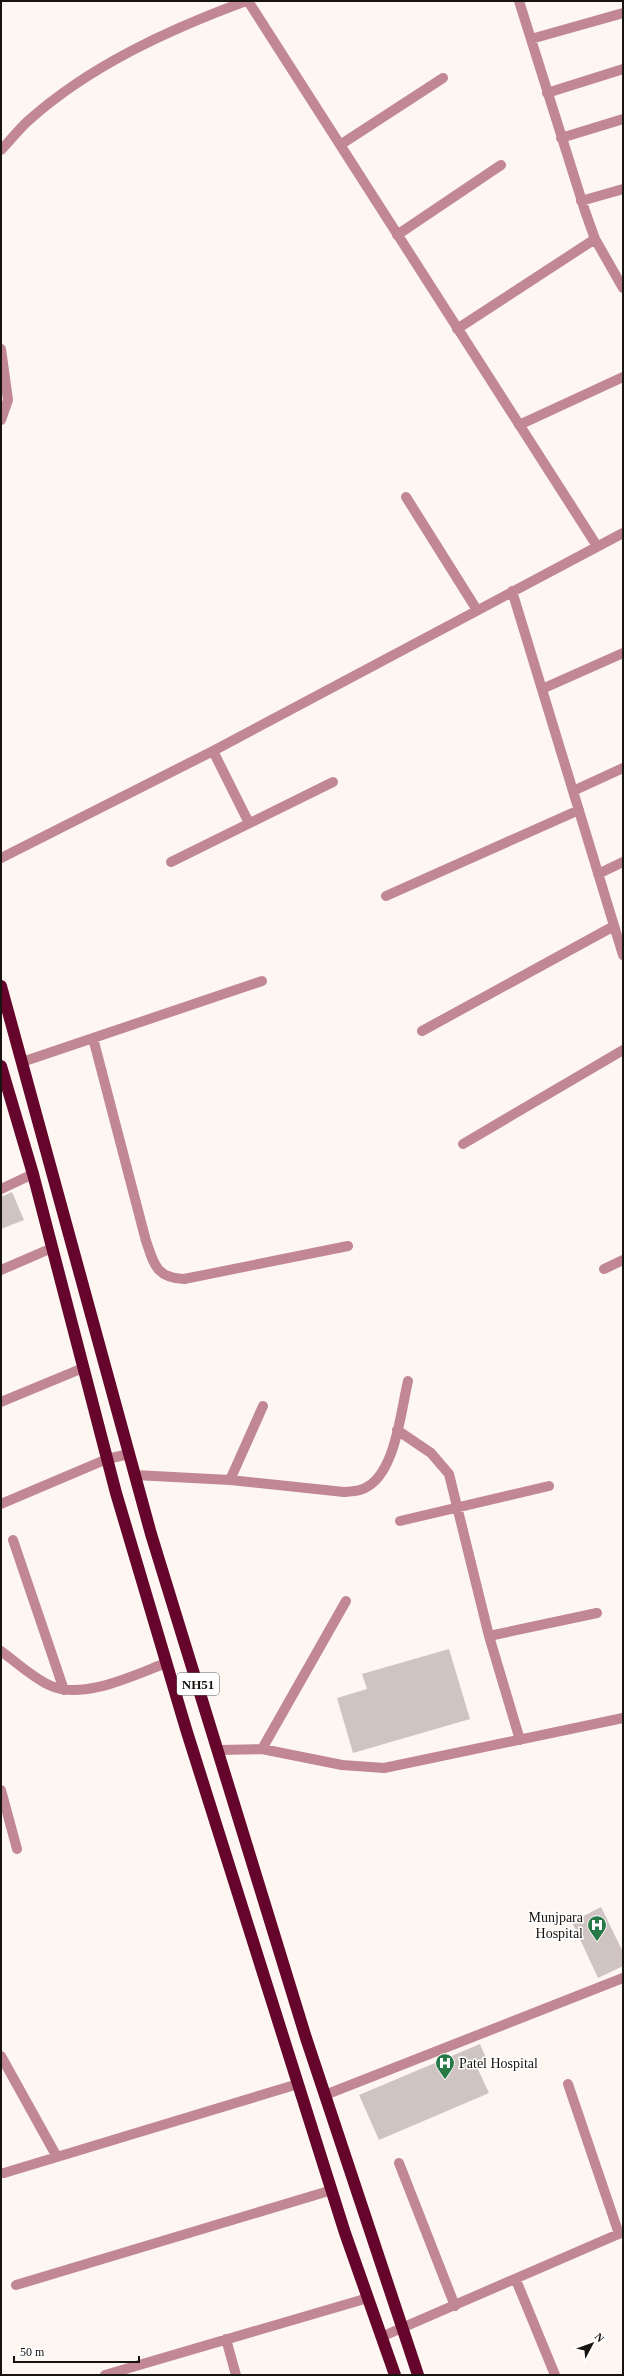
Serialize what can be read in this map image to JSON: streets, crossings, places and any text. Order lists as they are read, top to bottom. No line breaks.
{"streets":{"highway":["NH51"]},"places":{"hospital":["Munjpara Hospital","Patel Hospital"]},"scale_bar":"50 m","north":"top right"}
